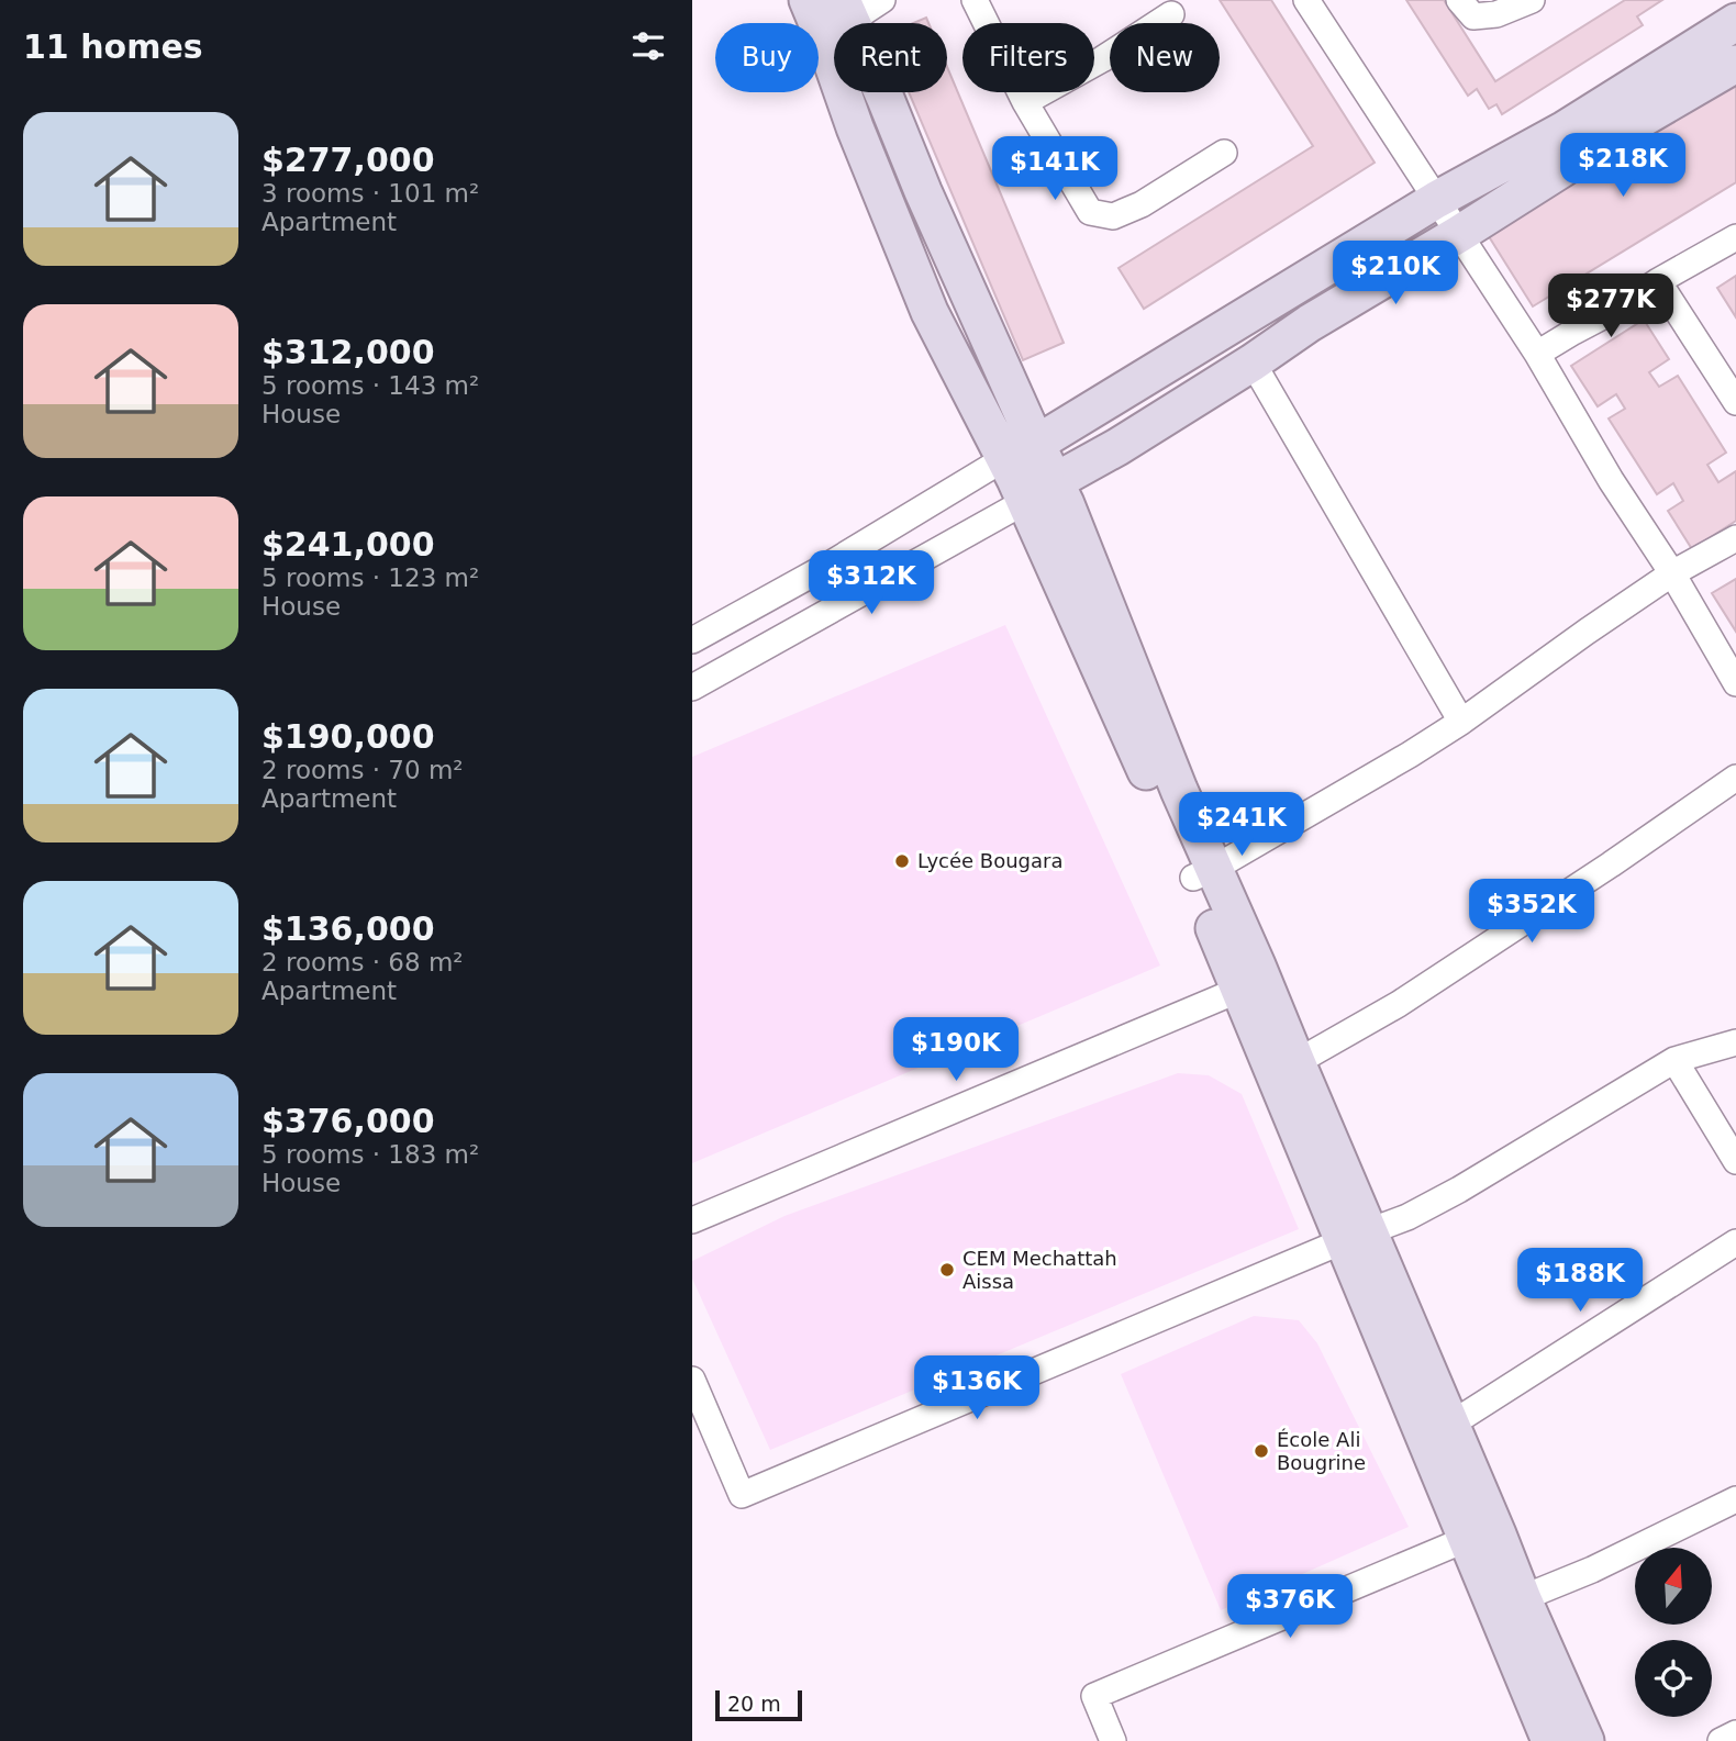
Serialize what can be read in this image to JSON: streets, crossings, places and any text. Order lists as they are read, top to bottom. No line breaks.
{"places":["Lycée Bougara","CEM Mechattah Aissa","École Ali Bougrine"],"scale_bar":"20 m","north":"top","page":{"heading":"11 homes","chip":["Buy","Rent","Filters","New"],"list":[{"name":"$277,000","note":"3 rooms · 101 m² · Apartment"},{"name":"$312,000","note":"5 rooms · 143 m² · House"},{"name":"$241,000","note":"5 rooms · 123 m² · House"},{"name":"$190,000","note":"2 rooms · 70 m² · Apartment"},{"name":"$136,000","note":"2 rooms · 68 m² · Apartment"},{"name":"$376,000","note":"5 rooms · 183 m² · House"}],"price":["$218K","$141K","$210K","$277K","$312K","$241K","$352K","$190K","$188K","$136K","$376K"],"scale":"20 m"}}
